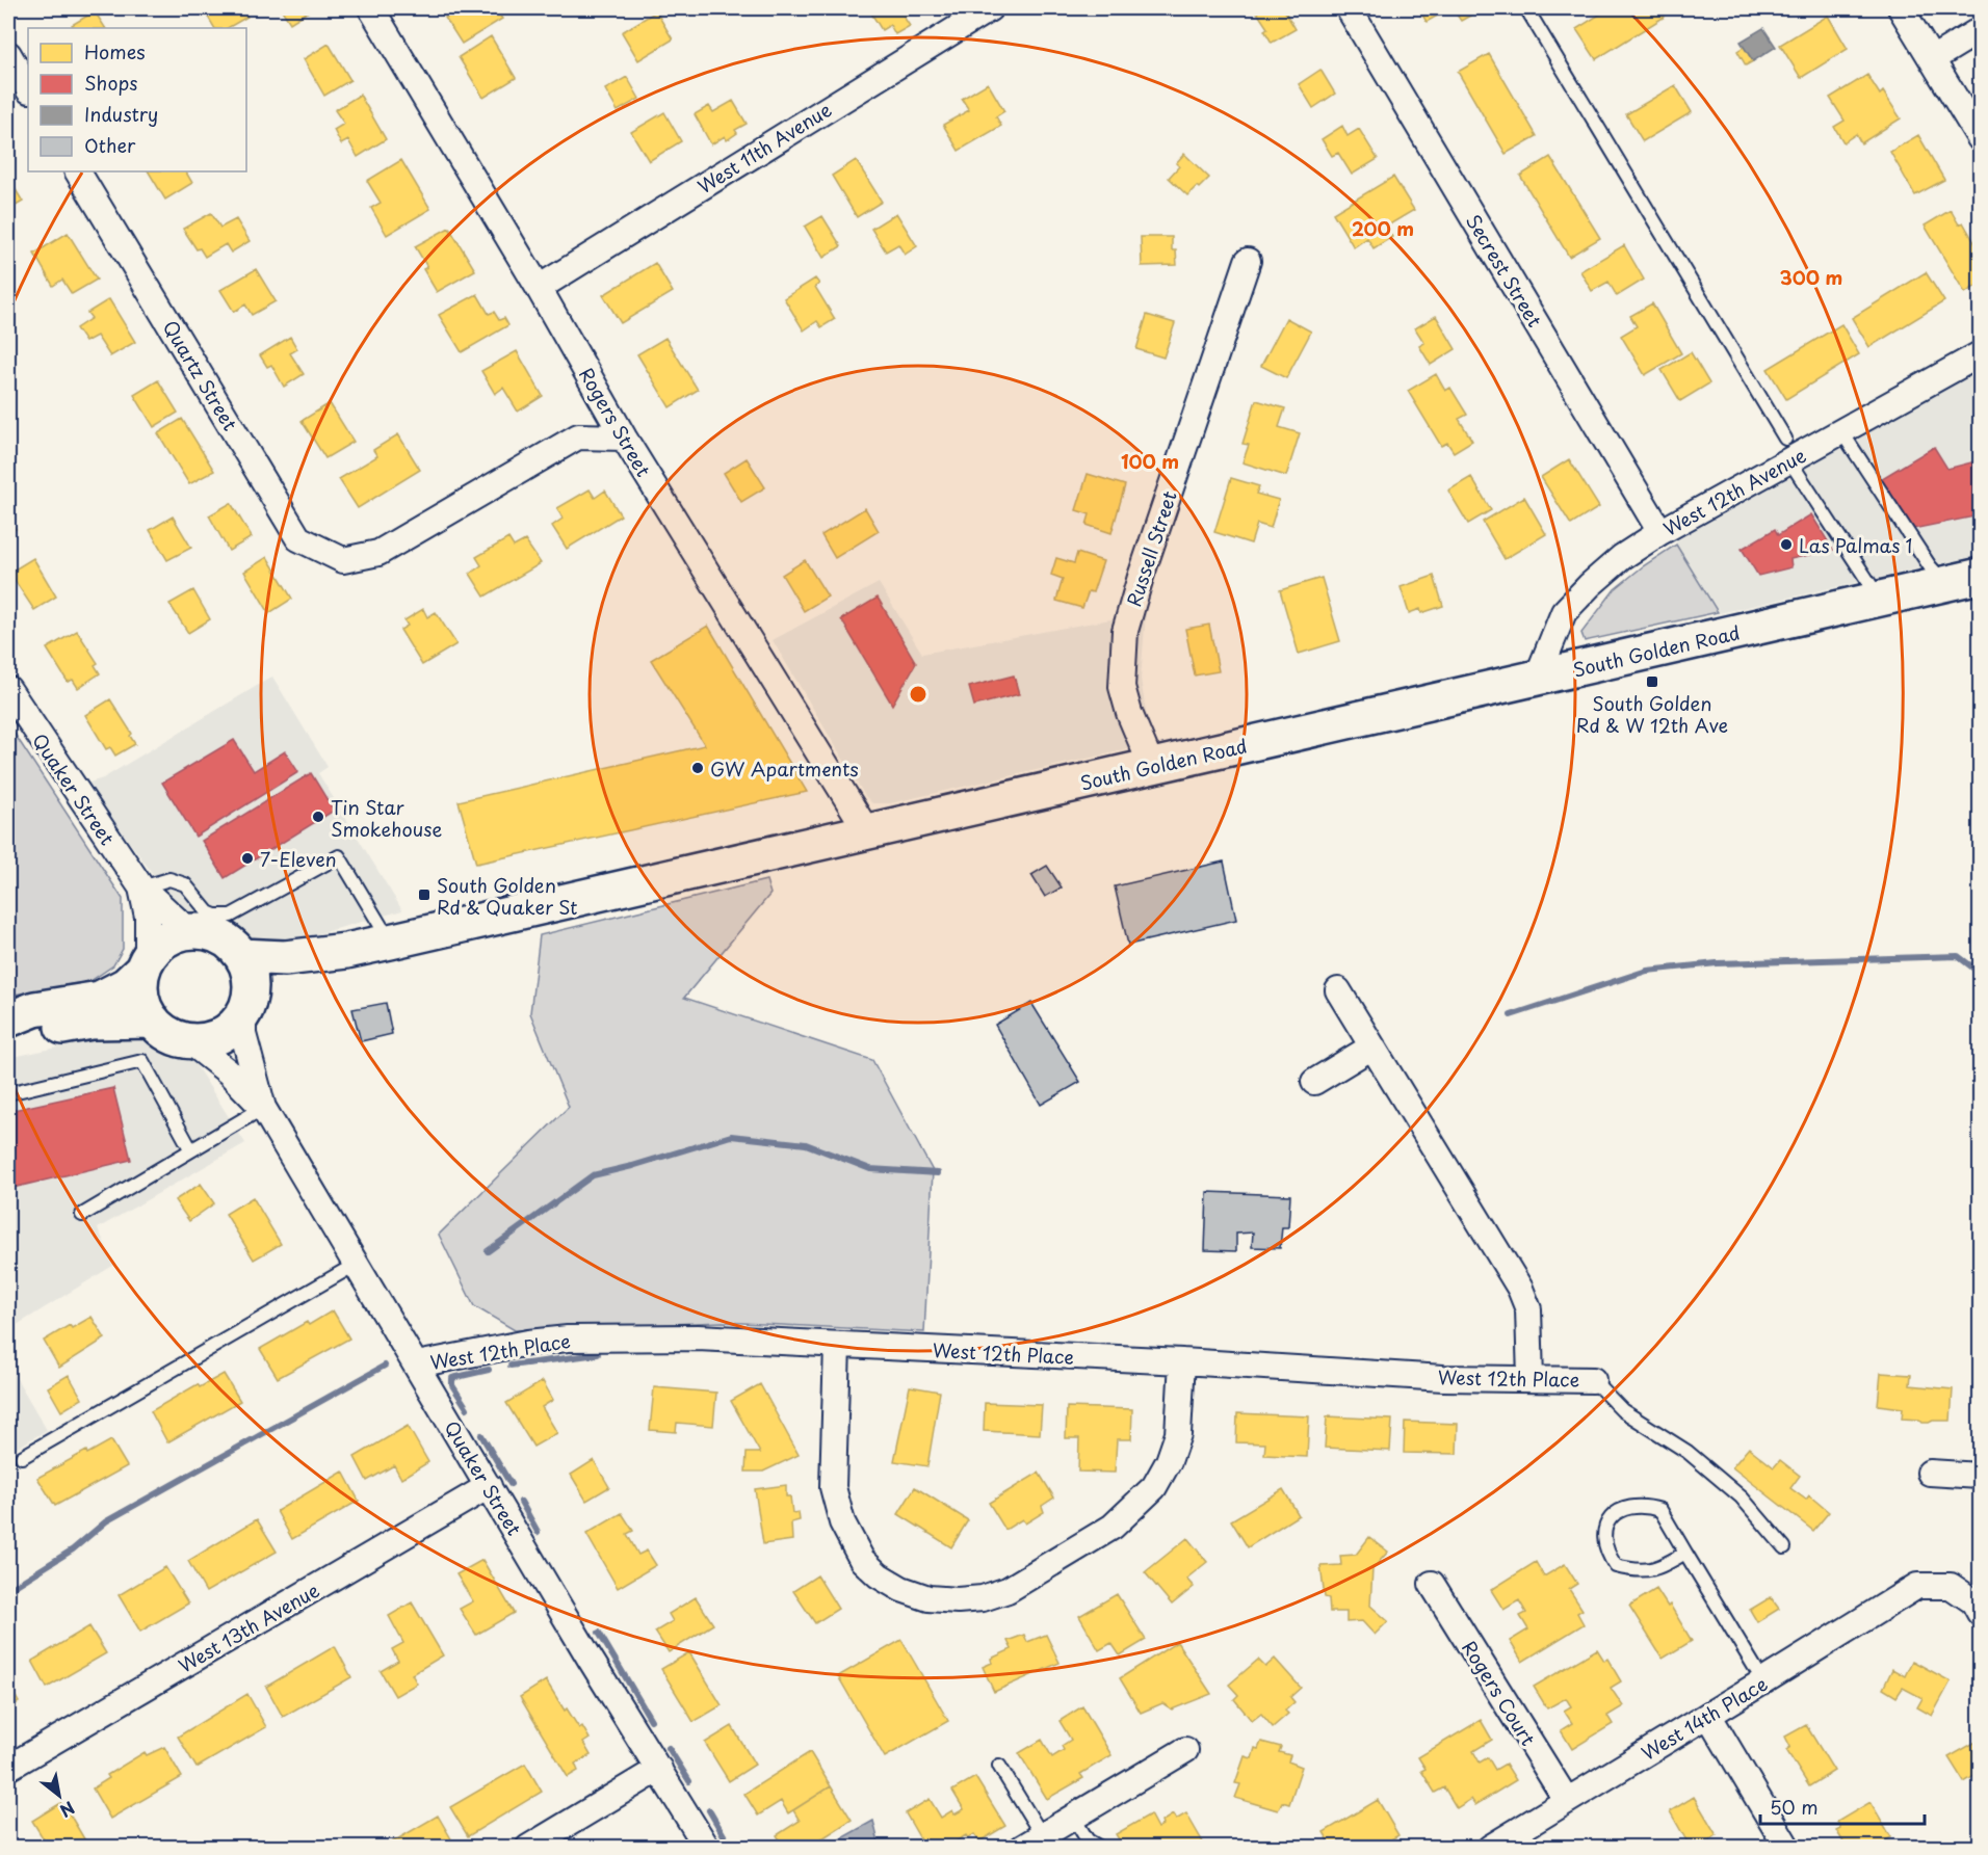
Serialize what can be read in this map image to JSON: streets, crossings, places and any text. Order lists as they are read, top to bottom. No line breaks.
{"streets":{"main road":["South Golden Road"],"street":["West 11th Avenue","Secrest Street","Quartz Street","Rogers Street","West 12th Avenue","Russell Street","Quaker Street","West 12th Place","West 13th Avenue","Rogers Court","West 14th Place"]},"crossings":[["West 11th Avenue","Rogers Street"],["Secrest Street","West 12th Avenue"],["Quartz Street","Rogers Street"],["Rogers Street","South Golden Road"],["West 12th Avenue","South Golden Road"],["Russell Street","South Golden Road"],["South Golden Road","Quaker Street"],["Quaker Street","West 12th Place"],["Quaker Street","West 13th Avenue"],["Rogers Court","West 14th Place"]],"places":{"other":["Las Palmas 1","GW Apartments","Tin Star Smokehouse","7-Eleven"],"transit":["South Golden Rd & W 12th Ave","South Golden Rd & Quaker St"]},"legend":["Homes","Shops","Industry","Other"],"scale_bar":"50 m","north":"bottom right","rings":["200 m","300 m","100 m"]}
